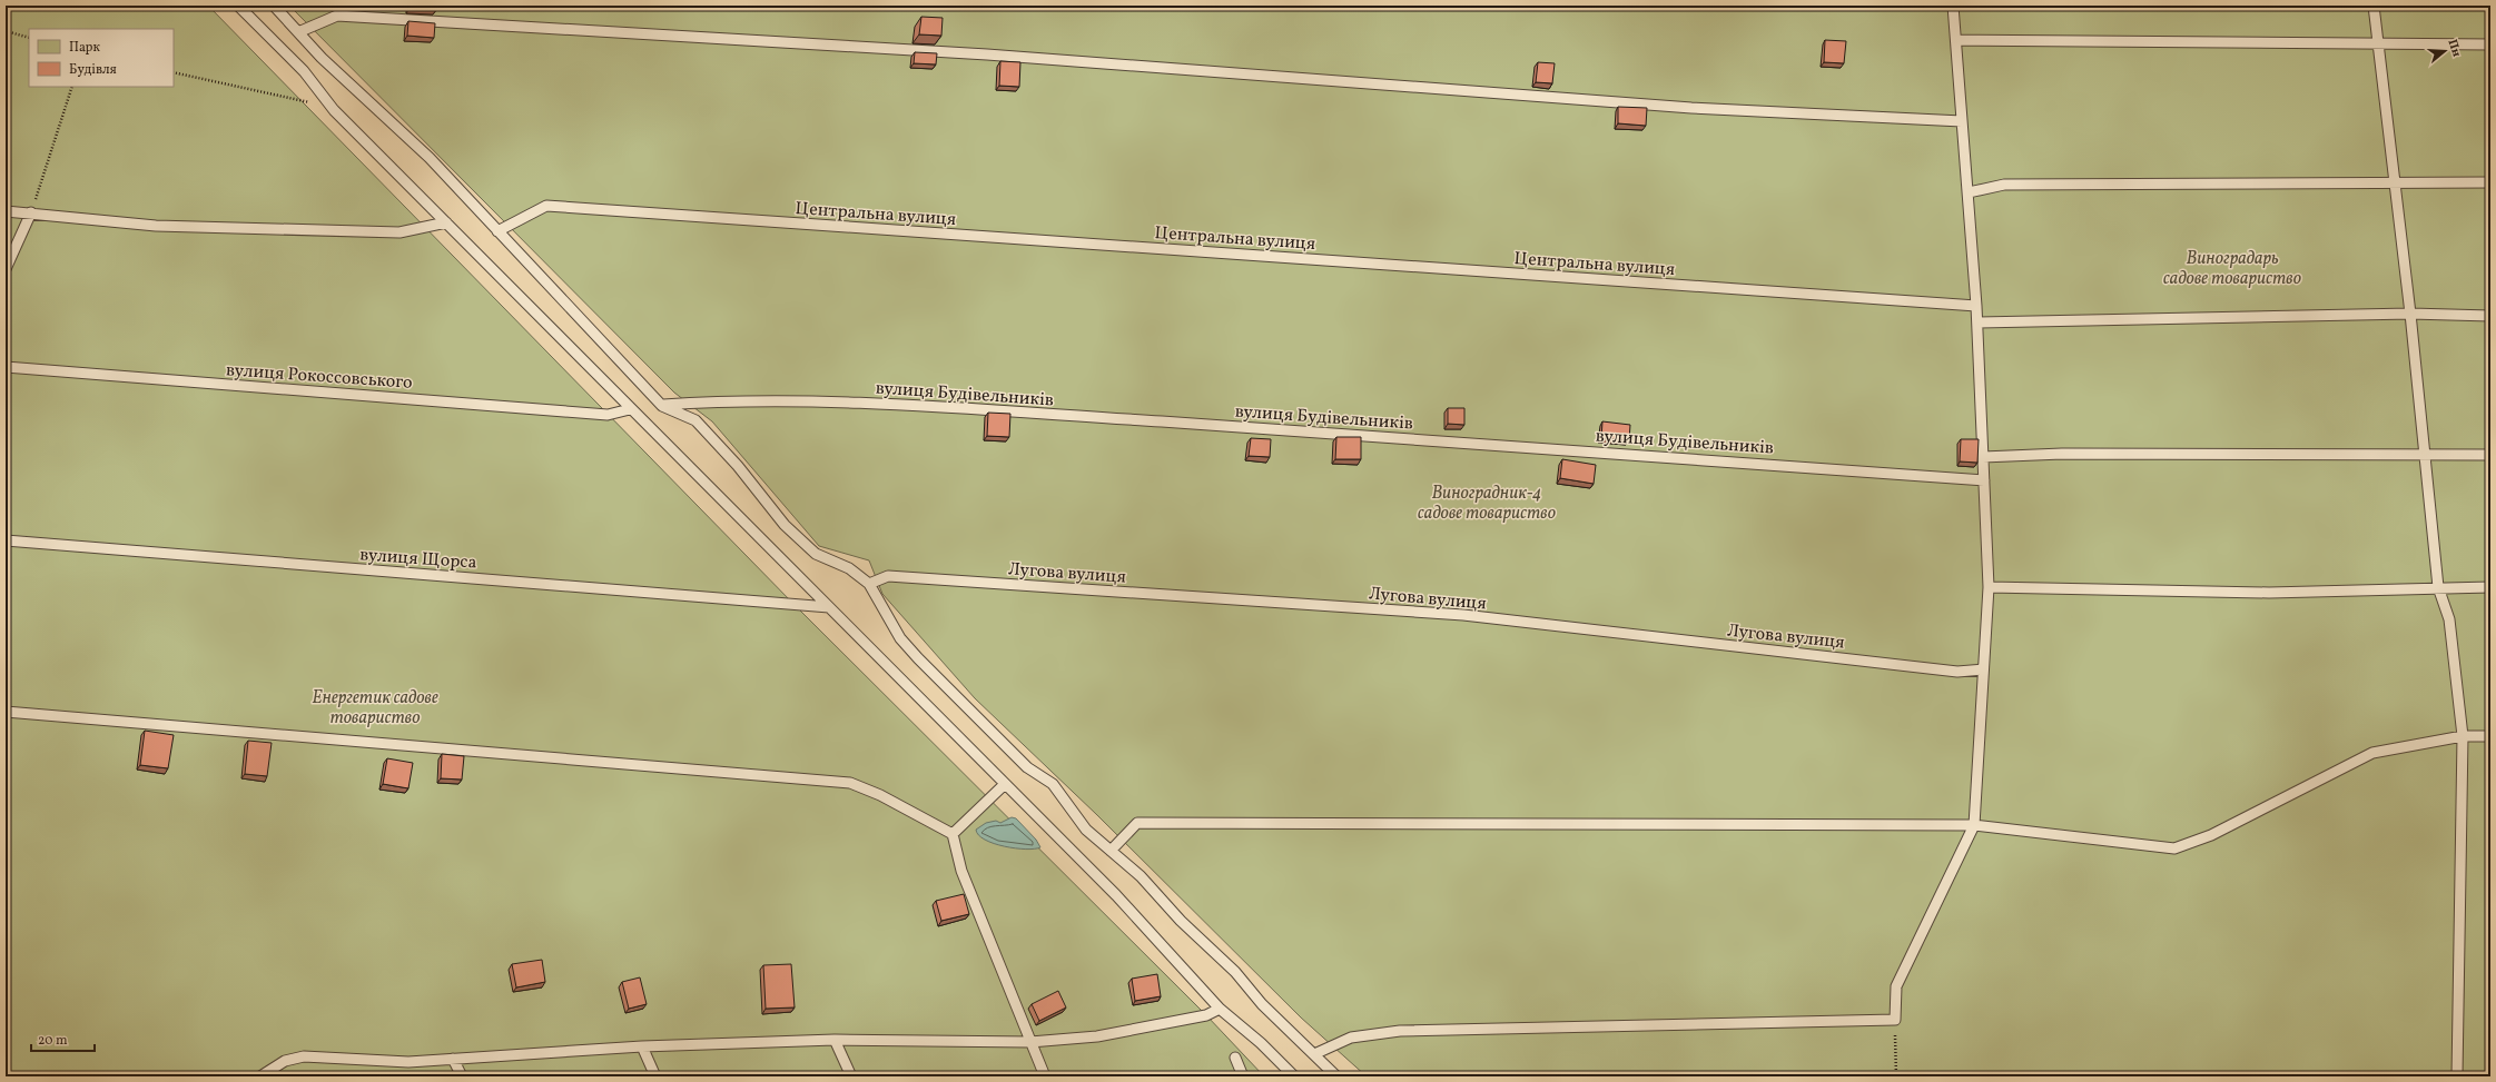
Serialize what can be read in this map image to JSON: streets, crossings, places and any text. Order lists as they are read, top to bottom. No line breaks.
{"streets":{"lane":["Центральна вулиця","вулиця Рокоссовського","вулиця Будівельників","вулиця Щорса","Лугова вулиця"]},"parks":["Виноградарь садове товариство","Виноградник-4 садове товариство","Енергетик садове товариство"],"legend":["Парк","Будівля"],"scale_bar":"20 m","north":"right"}
